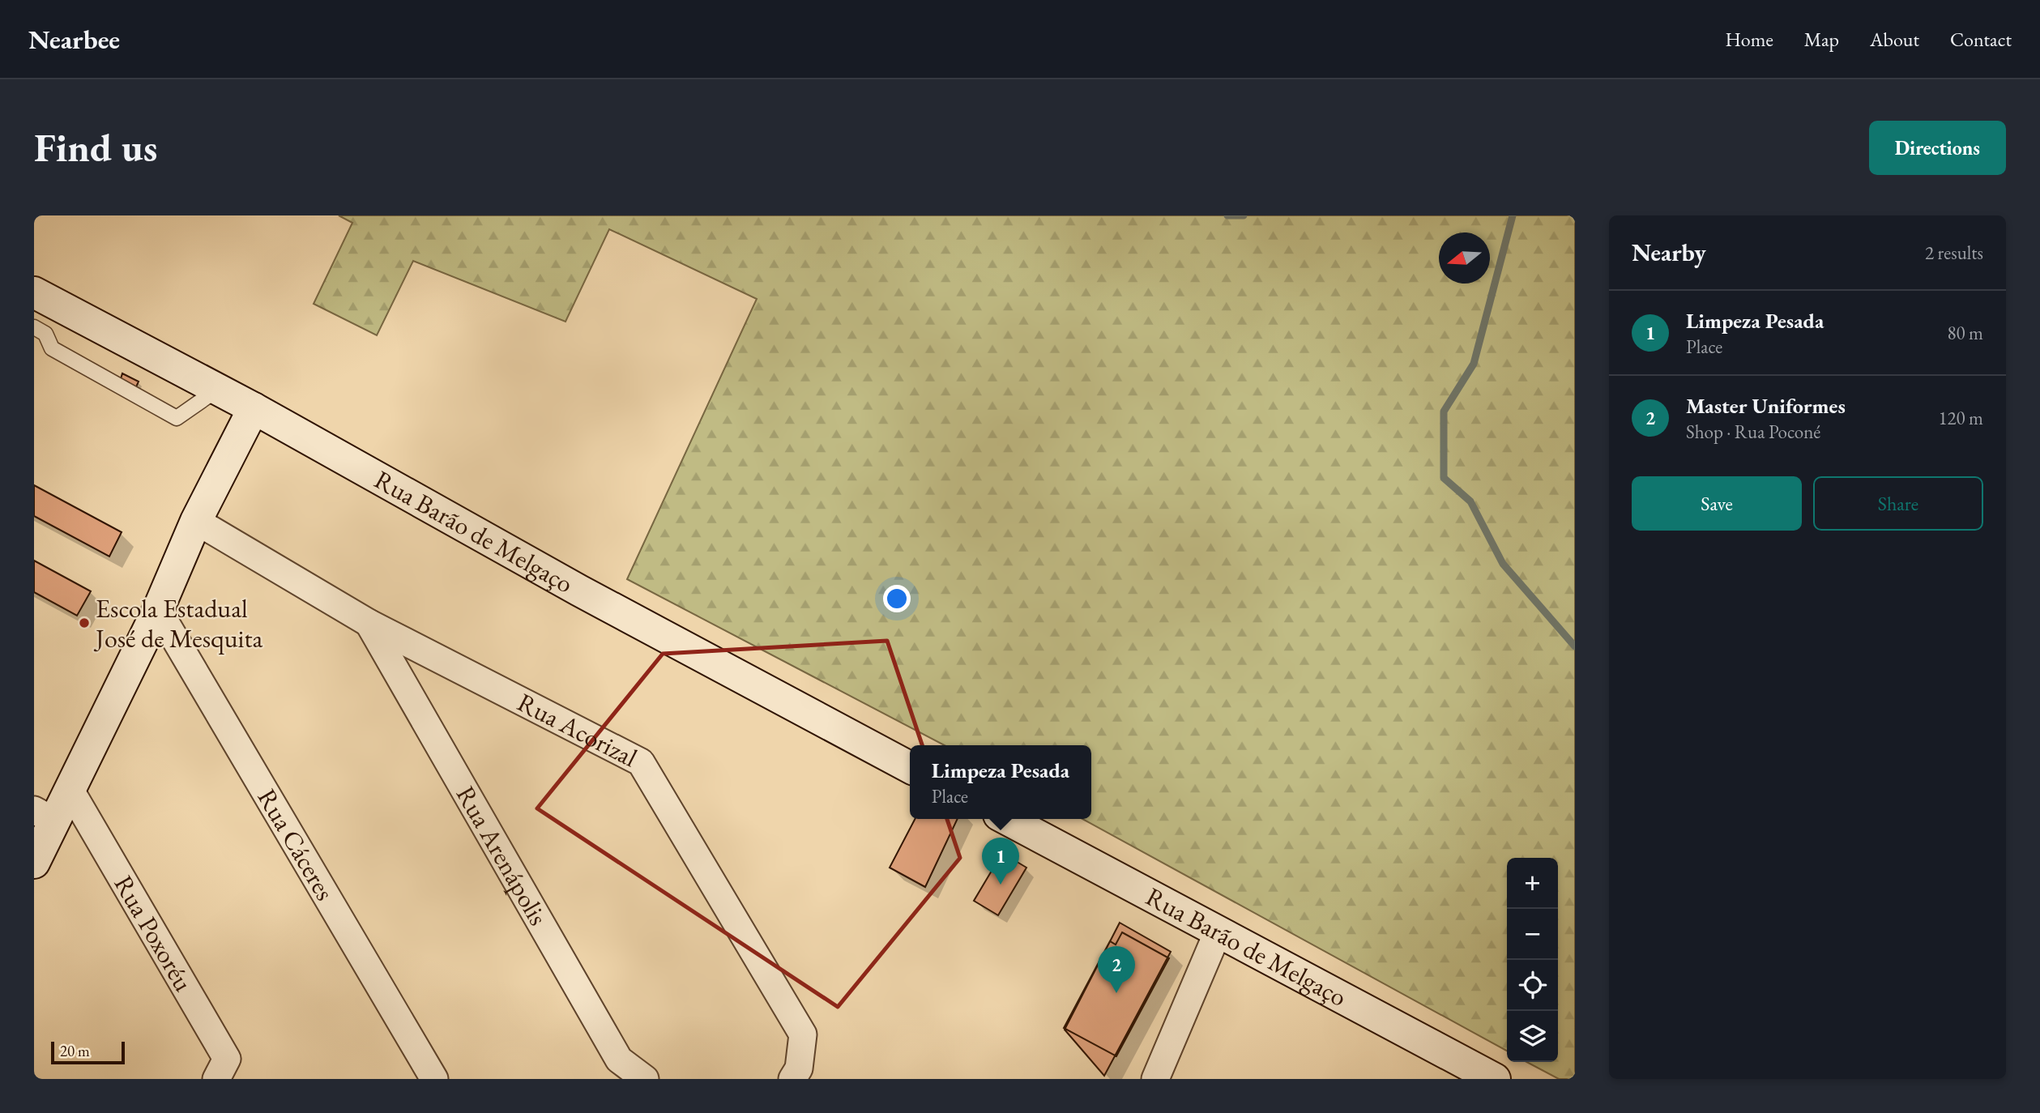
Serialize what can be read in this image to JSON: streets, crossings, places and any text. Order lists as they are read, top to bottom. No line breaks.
{"streets":{"street":["Rua Barão de Melgaço","Rua Acorizal","Rua Cáceres","Rua Arenápolis","Rua Poxoréu"]},"crossings":[["Rua Acorizal","Rua Arenápolis"]],"places":["Escola Estadual José de Mesquita"],"scale_bar":"20 m","north":"left","page":{"header":"Nearbee","nav":["Home","Map","About","Contact"],"buttons":["Directions",["Save","Share"]],"title":"Find us","heading":["Nearby","2 results"],"list":[{"mark":"1","name":"Limpeza Pesada","note":"Place","value":"80 m"},{"mark":"2","name":"Master Uniformes","note":"Shop · Rua Poconé","value":"120 m"}],"popup":["Limpeza Pesada","Place"],"pins":["1","2"],"map_buttons":["+","−"],"scale":"20 m"}}
